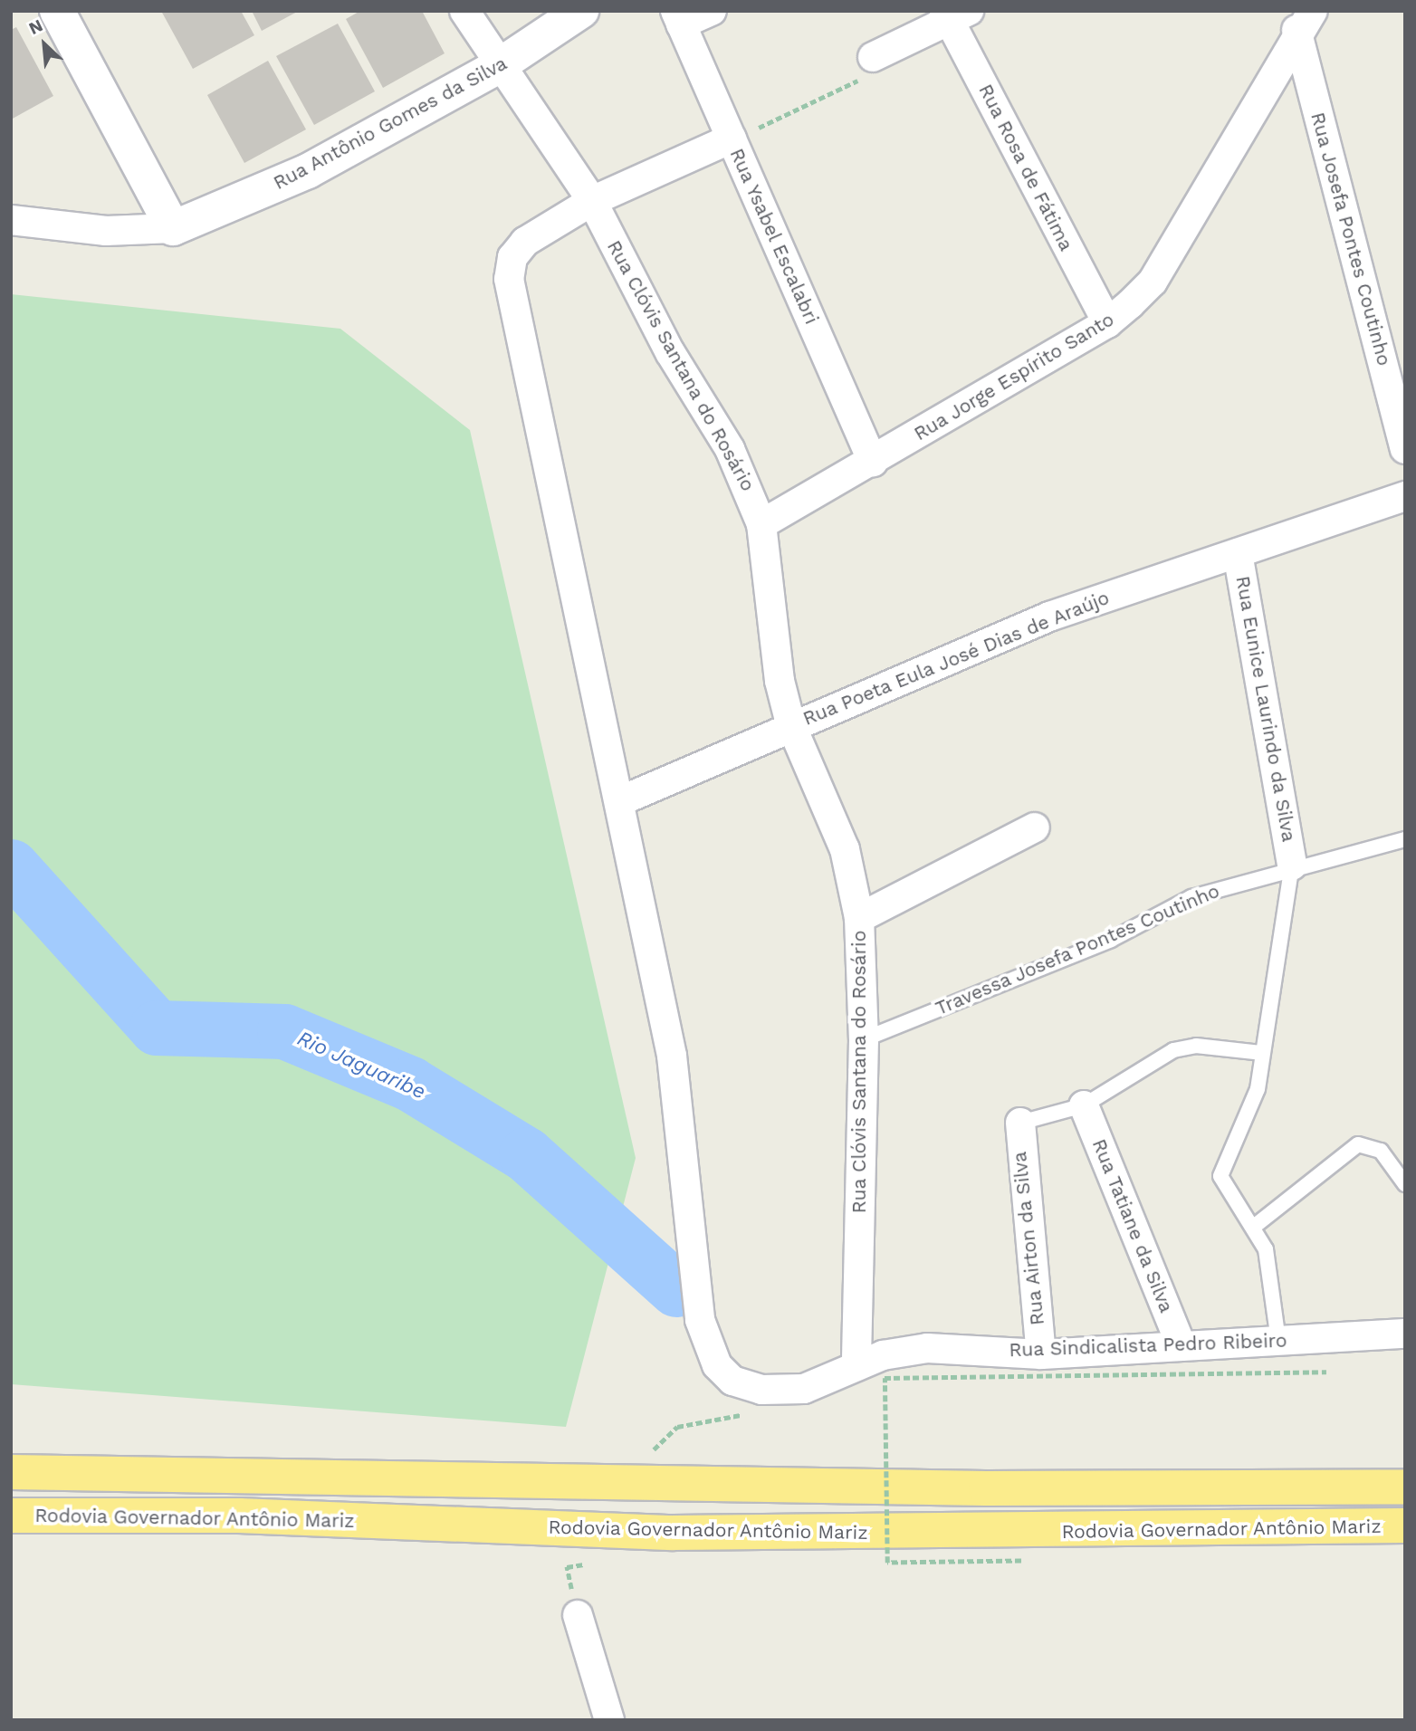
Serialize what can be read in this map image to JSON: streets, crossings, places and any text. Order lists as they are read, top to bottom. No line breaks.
{"streets":{"highway":["Rodovia Governador Antônio Mariz"],"street":["Rua Antônio Gomes da Silva","Rua Rosa de Fátima","Rua Ysabel Escalabri","Rua Josefa Pontes Coutinho","Rua Clóvis Santana do Rosário","Rua Jorge Espírito Santo","Rua Poeta Eula José Dias de Araújo","Rua Eunice Laurindo da Silva","Rua Tatiane da Silva","Rua Airton da Silva","Rua Sindicalista Pedro Ribeiro"],"lane":["Travessa Josefa Pontes Coutinho"]},"crossings":[["Rua Antônio Gomes da Silva","Rua Clóvis Santana do Rosário"],["Rua Rosa de Fátima","Rua Jorge Espírito Santo"],["Rua Ysabel Escalabri","Rua Jorge Espírito Santo"],["Rua Ysabel Escalabri","Rua Sindicalista Pedro Ribeiro"],["Rua Josefa Pontes Coutinho","Rua Jorge Espírito Santo"],["Rua Clóvis Santana do Rosário","Rua Jorge Espírito Santo"],["Rua Clóvis Santana do Rosário","Rua Poeta Eula José Dias de Araújo"],["Rua Clóvis Santana do Rosário","Travessa Josefa Pontes Coutinho"],["Rua Clóvis Santana do Rosário","Rua Sindicalista Pedro Ribeiro"],["Rua Poeta Eula José Dias de Araújo","Rua Eunice Laurindo da Silva"],["Rua Poeta Eula José Dias de Araújo","Rua Sindicalista Pedro Ribeiro"],["Rua Eunice Laurindo da Silva","Travessa Josefa Pontes Coutinho"],["Rua Tatiane da Silva","Rua Sindicalista Pedro Ribeiro"],["Rua Airton da Silva","Rua Sindicalista Pedro Ribeiro"]],"water":["Rio Jaguaribe"],"north":"top left"}
